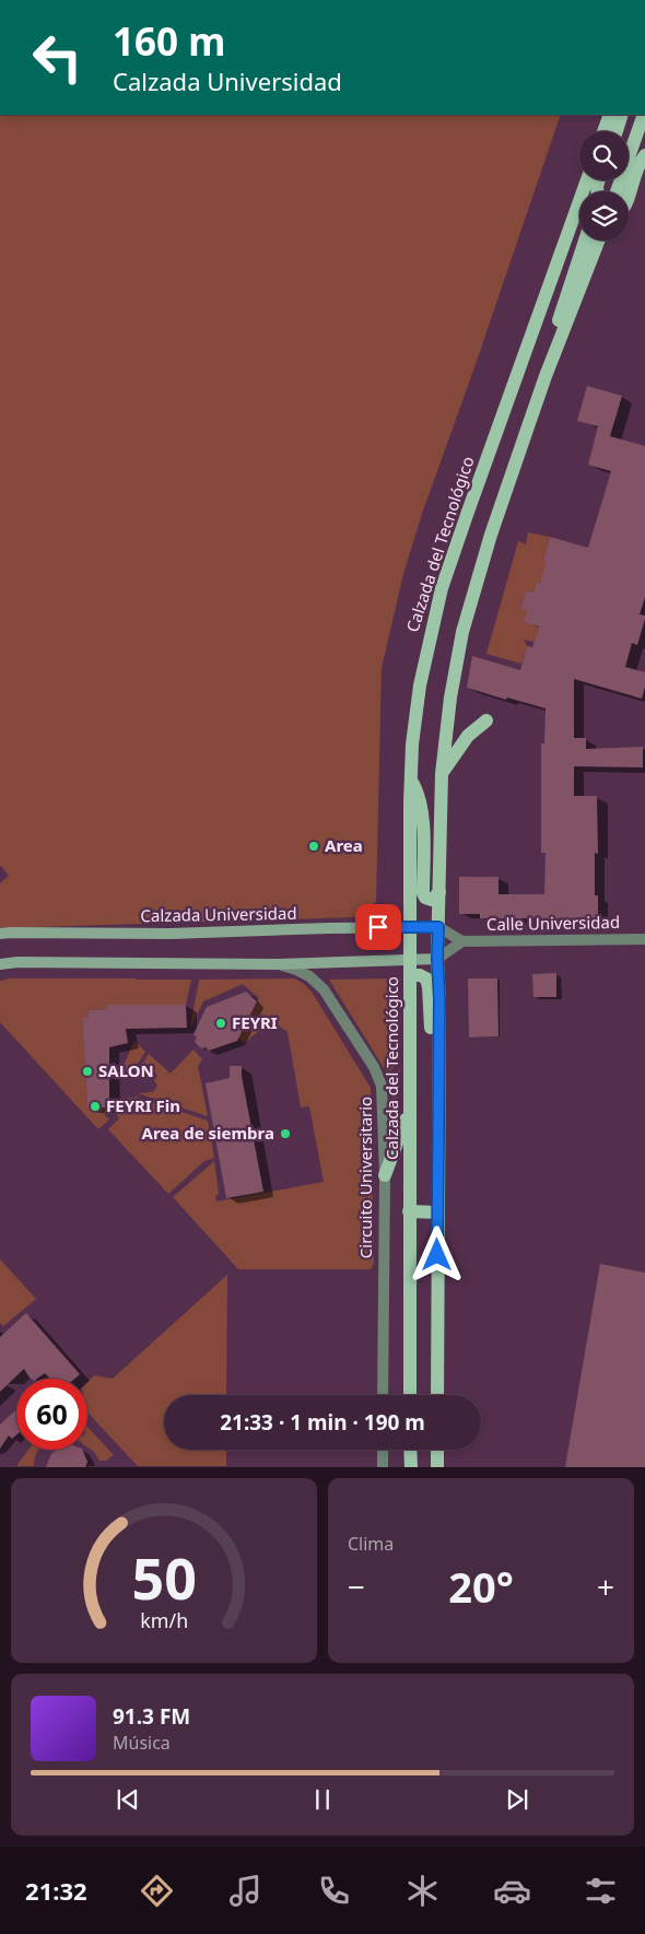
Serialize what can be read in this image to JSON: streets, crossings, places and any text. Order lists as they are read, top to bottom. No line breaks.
{"streets":{"main road":["Calzada del Tecnológico","Calzada Universidad"],"street":["Calle Universidad","Circuito Universitario"]},"crossings":[["Calzada del Tecnológico","Calzada Universidad"]],"places":["Area","FEYRI","SALON","FEYRI Fin","Area de siembra"],"page":{"turn":["160 m","Calzada Universidad"],"limit":"60","trip":"21:33 · 1 min · 190 m","tile":"Clima","heat":["−","20°","+"],"song":["91.3 FM","Música"],"tabs":"21:32","gauge":["50","km/h"]}}
